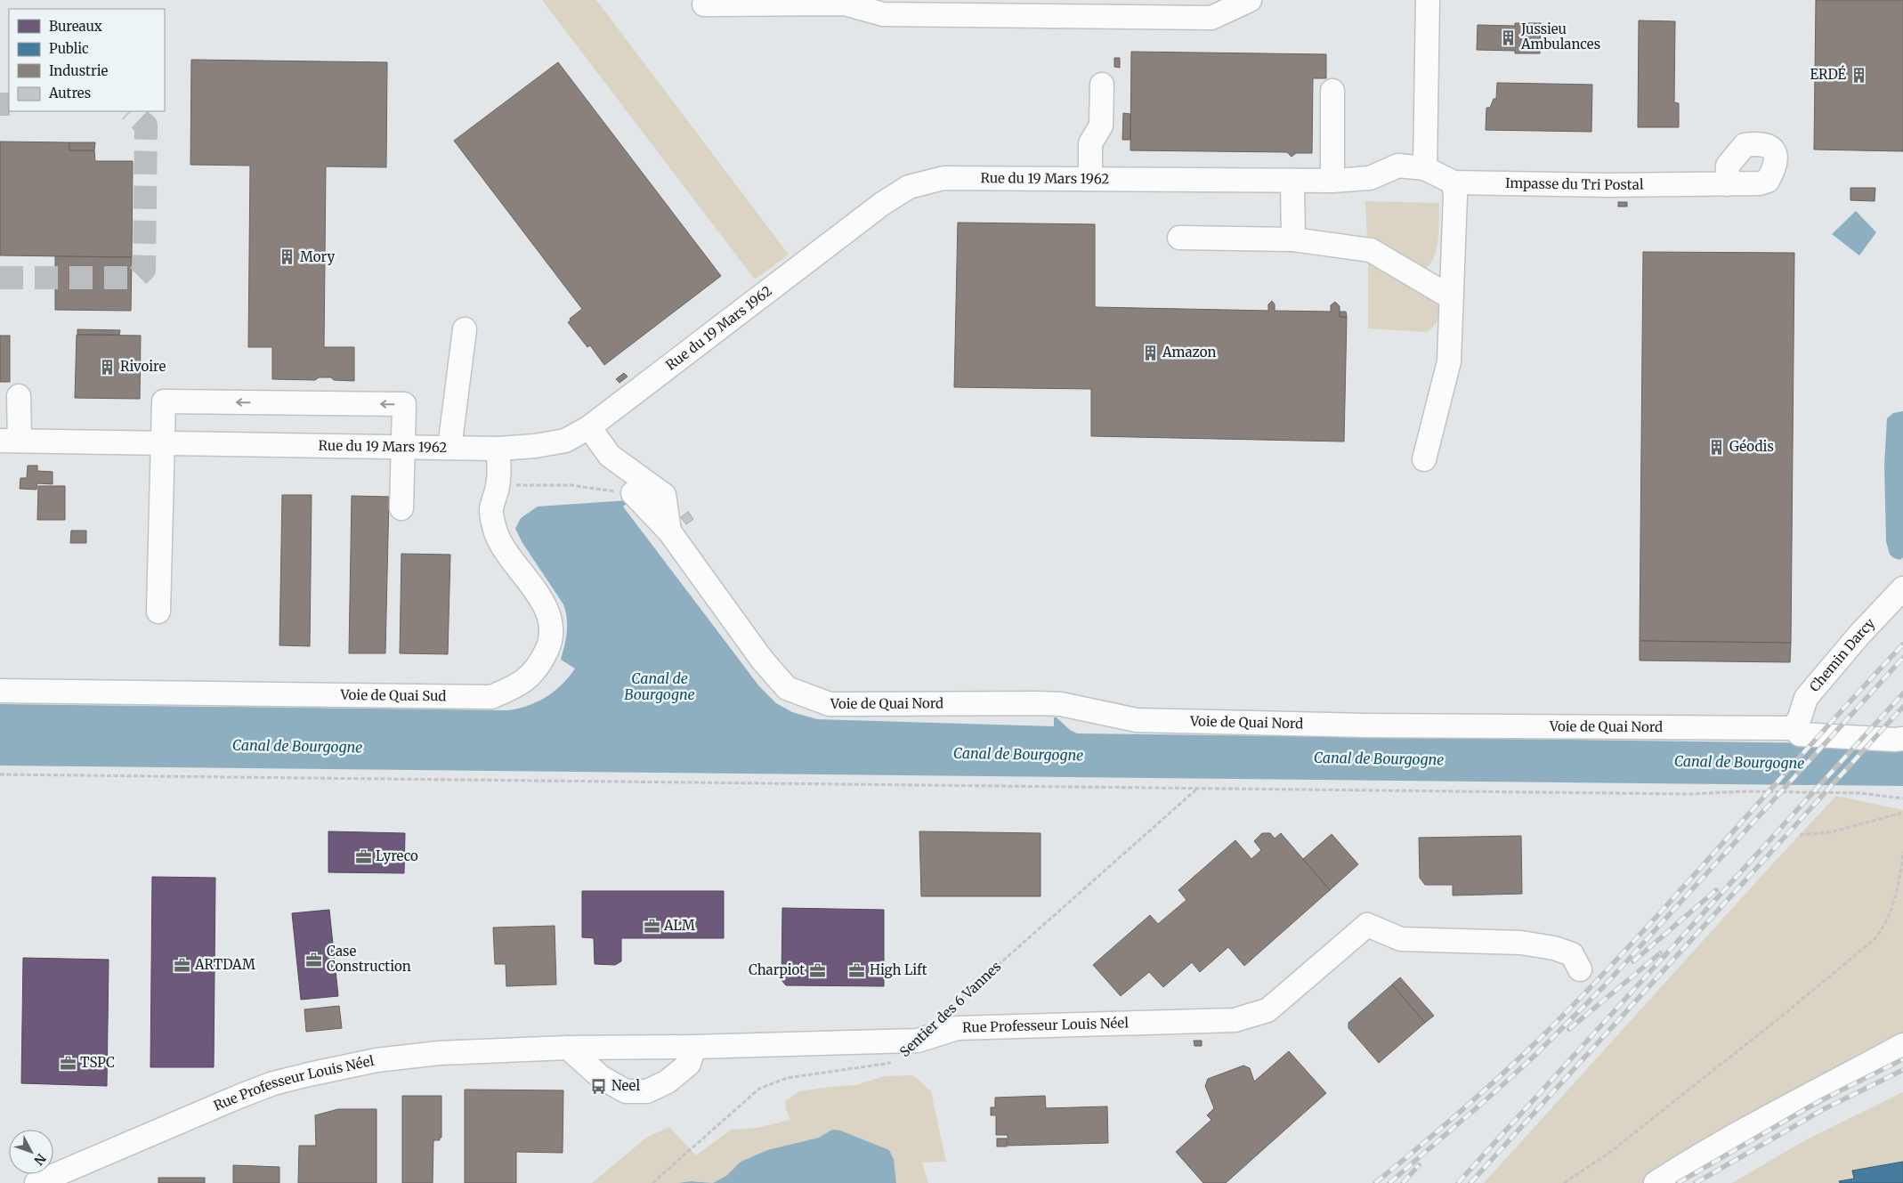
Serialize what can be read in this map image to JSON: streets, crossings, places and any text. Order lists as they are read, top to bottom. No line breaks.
{"streets":{"street":["Rue du 19 Mars 1962","Impasse du Tri Postal","Chemin Darcy","Voie de Quai Sud","Voie de Quai Nord","Rue Professeur Louis Néel"],"path":["Sentier des 6 Vannes"]},"crossings":[["Rue du 19 Mars 1962","Impasse du Tri Postal"],["Rue du 19 Mars 1962","Voie de Quai Sud"],["Rue du 19 Mars 1962","Voie de Quai Nord"],["Chemin Darcy","Voie de Quai Nord"]],"water":["Canal de Bourgogne"],"places":{"building":["Jussieu Ambulances","ERDÉ","Mory","Amazon","Rivoire","Géodis"],"office":["Lyreco","ALM","Case Construction","ARTDAM","Charpiot","High Lift","TSPC"],"bus stop":["Neel"]},"legend":["Bureaux","Public","Industrie","Autres"],"north":"bottom right"}
